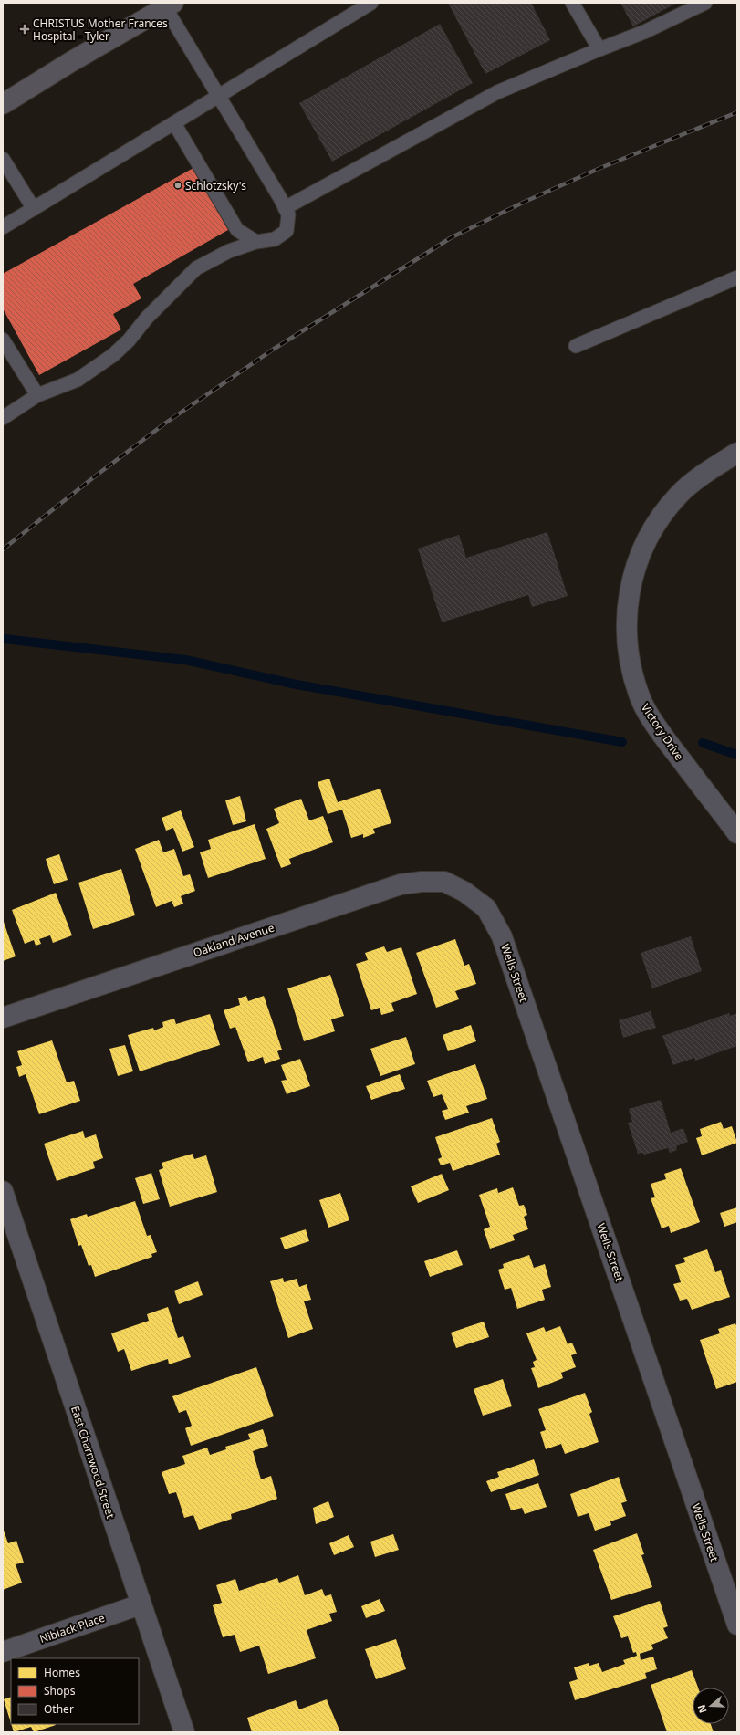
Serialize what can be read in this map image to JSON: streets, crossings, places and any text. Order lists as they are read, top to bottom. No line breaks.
{"streets":{"street":["Victory Drive","Oakland Avenue","Wells Street","East Charnwood Street","Niblack Place"]},"crossings":[["Oakland Avenue","Wells Street"],["East Charnwood Street","Niblack Place"]],"places":{"health":["CHRISTUS Mother Frances Hospital - Tyler"],"other":["Schlotzsky's"]},"legend":["Homes","Shops","Other"],"north":"left"}
